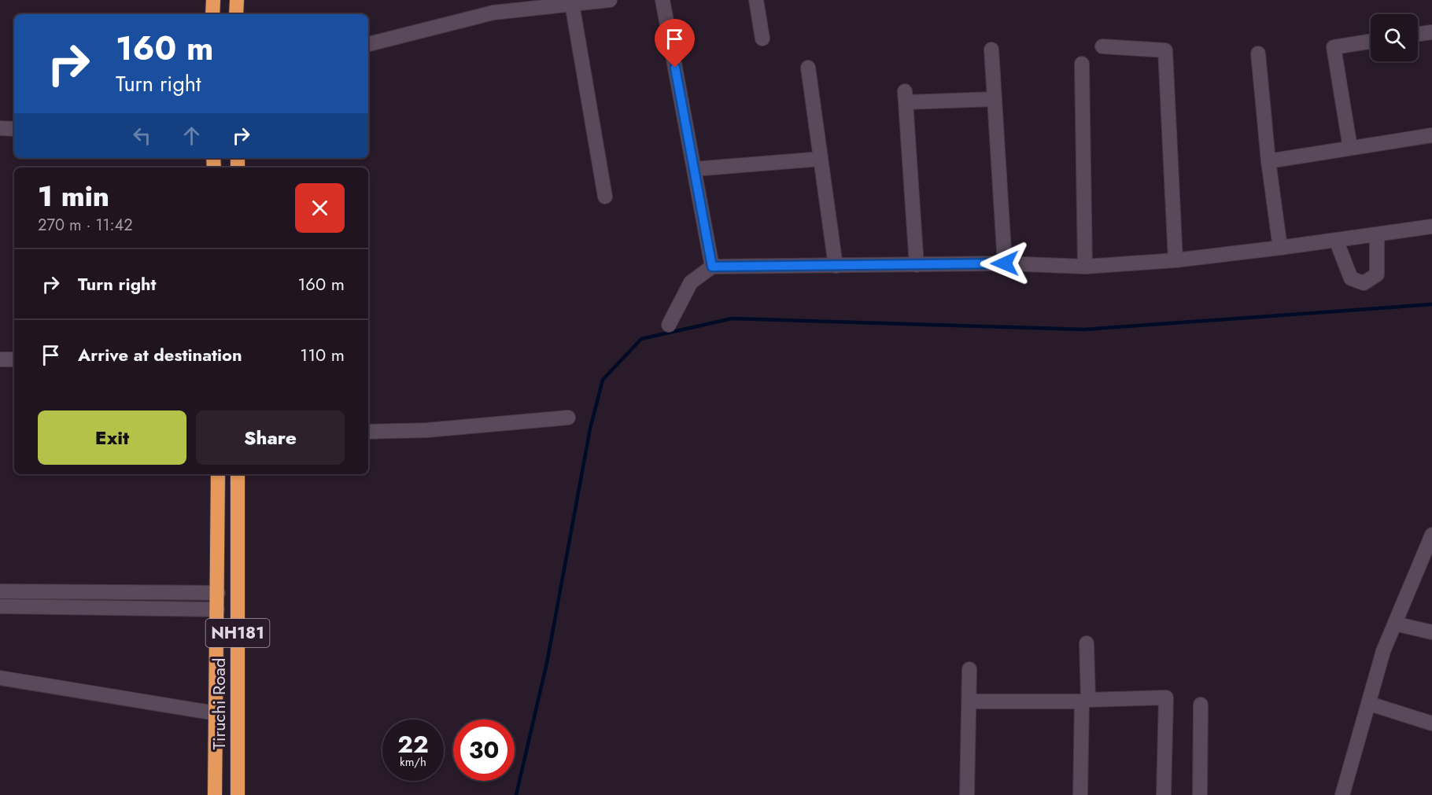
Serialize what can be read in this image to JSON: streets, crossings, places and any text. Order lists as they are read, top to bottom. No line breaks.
{"streets":{"highway":["NH181","Tiruchi Road"]},"page":{"turn":["160 m","Turn right"],"heading":["1 min","270 m · 11:42"],"list":[{"name":"Turn right","value":"160 m"},{"name":"Arrive at destination","value":"110 m"}],"buttons":["Exit","Share"],"speed":"22 km/h","limit":"30"}}
